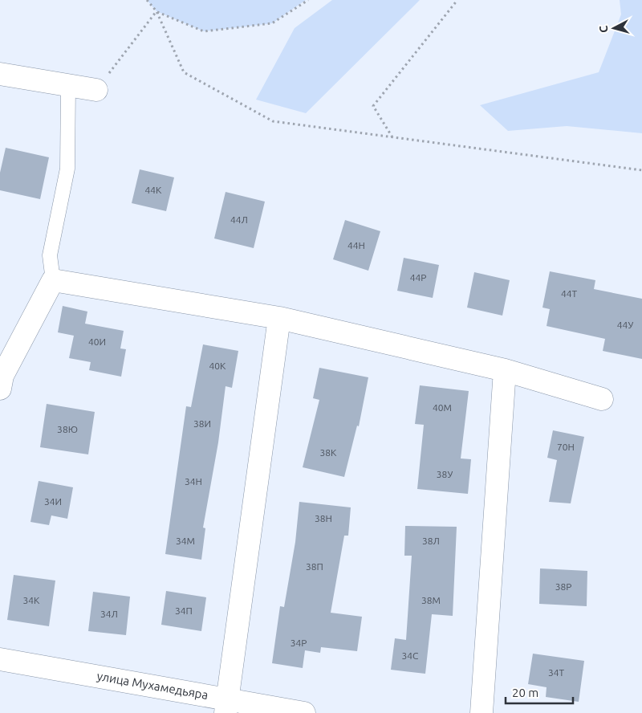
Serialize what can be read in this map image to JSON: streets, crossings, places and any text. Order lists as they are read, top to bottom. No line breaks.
{"streets":{"street":["улица Мухамедьяра"]},"house_numbers":["44К","44Л","44Н","44Р","44Т","44У","40И","40К","40М","38И","38Ю","70Н","38К","38У","34Н","34И","38Н","34М","38Л","38П","38Р","34К","38М","34П","34Л","34Р","34С","34Т"],"scale_bar":"20 m","north":"left"}
